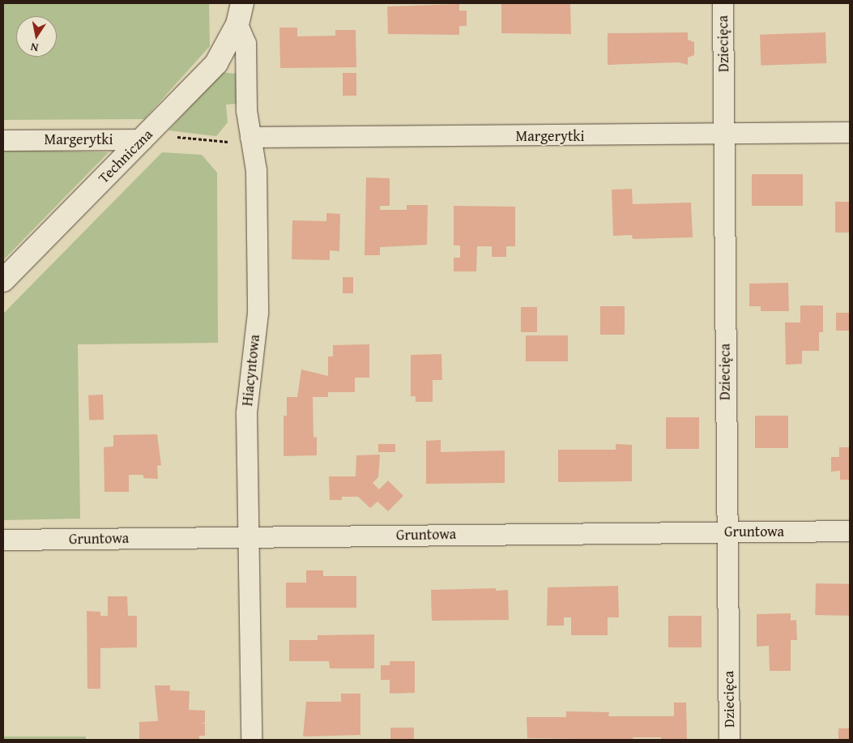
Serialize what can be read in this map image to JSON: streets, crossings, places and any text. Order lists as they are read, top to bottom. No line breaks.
{"streets":{"street":["Dziecięca","Margerytki","Techniczna","Hiacyntowa","Gruntowa"]},"crossings":[["Dziecięca","Margerytki"],["Dziecięca","Gruntowa"],["Margerytki","Techniczna"],["Margerytki","Hiacyntowa"],["Techniczna","Hiacyntowa"],["Hiacyntowa","Gruntowa"]],"north":"bottom"}
